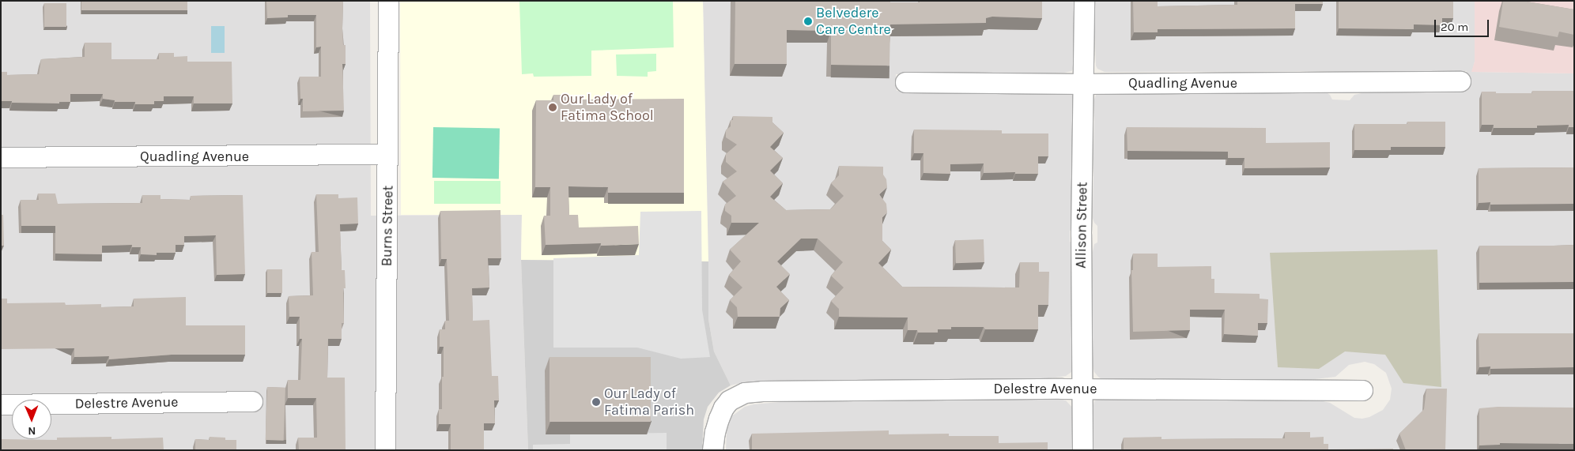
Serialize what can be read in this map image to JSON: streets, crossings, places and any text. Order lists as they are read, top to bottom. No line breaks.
{"streets":{"street":["Quadling Avenue","Allison Street","Burns Street","Delestre Avenue"]},"crossings":[["Quadling Avenue","Allison Street"],["Quadling Avenue","Burns Street"],["Allison Street","Delestre Avenue"]],"places":["Belvedere Care Centre","Our Lady of Fatima School","Our Lady of Fatima Parish"],"scale_bar":"20 m","north":"bottom"}
